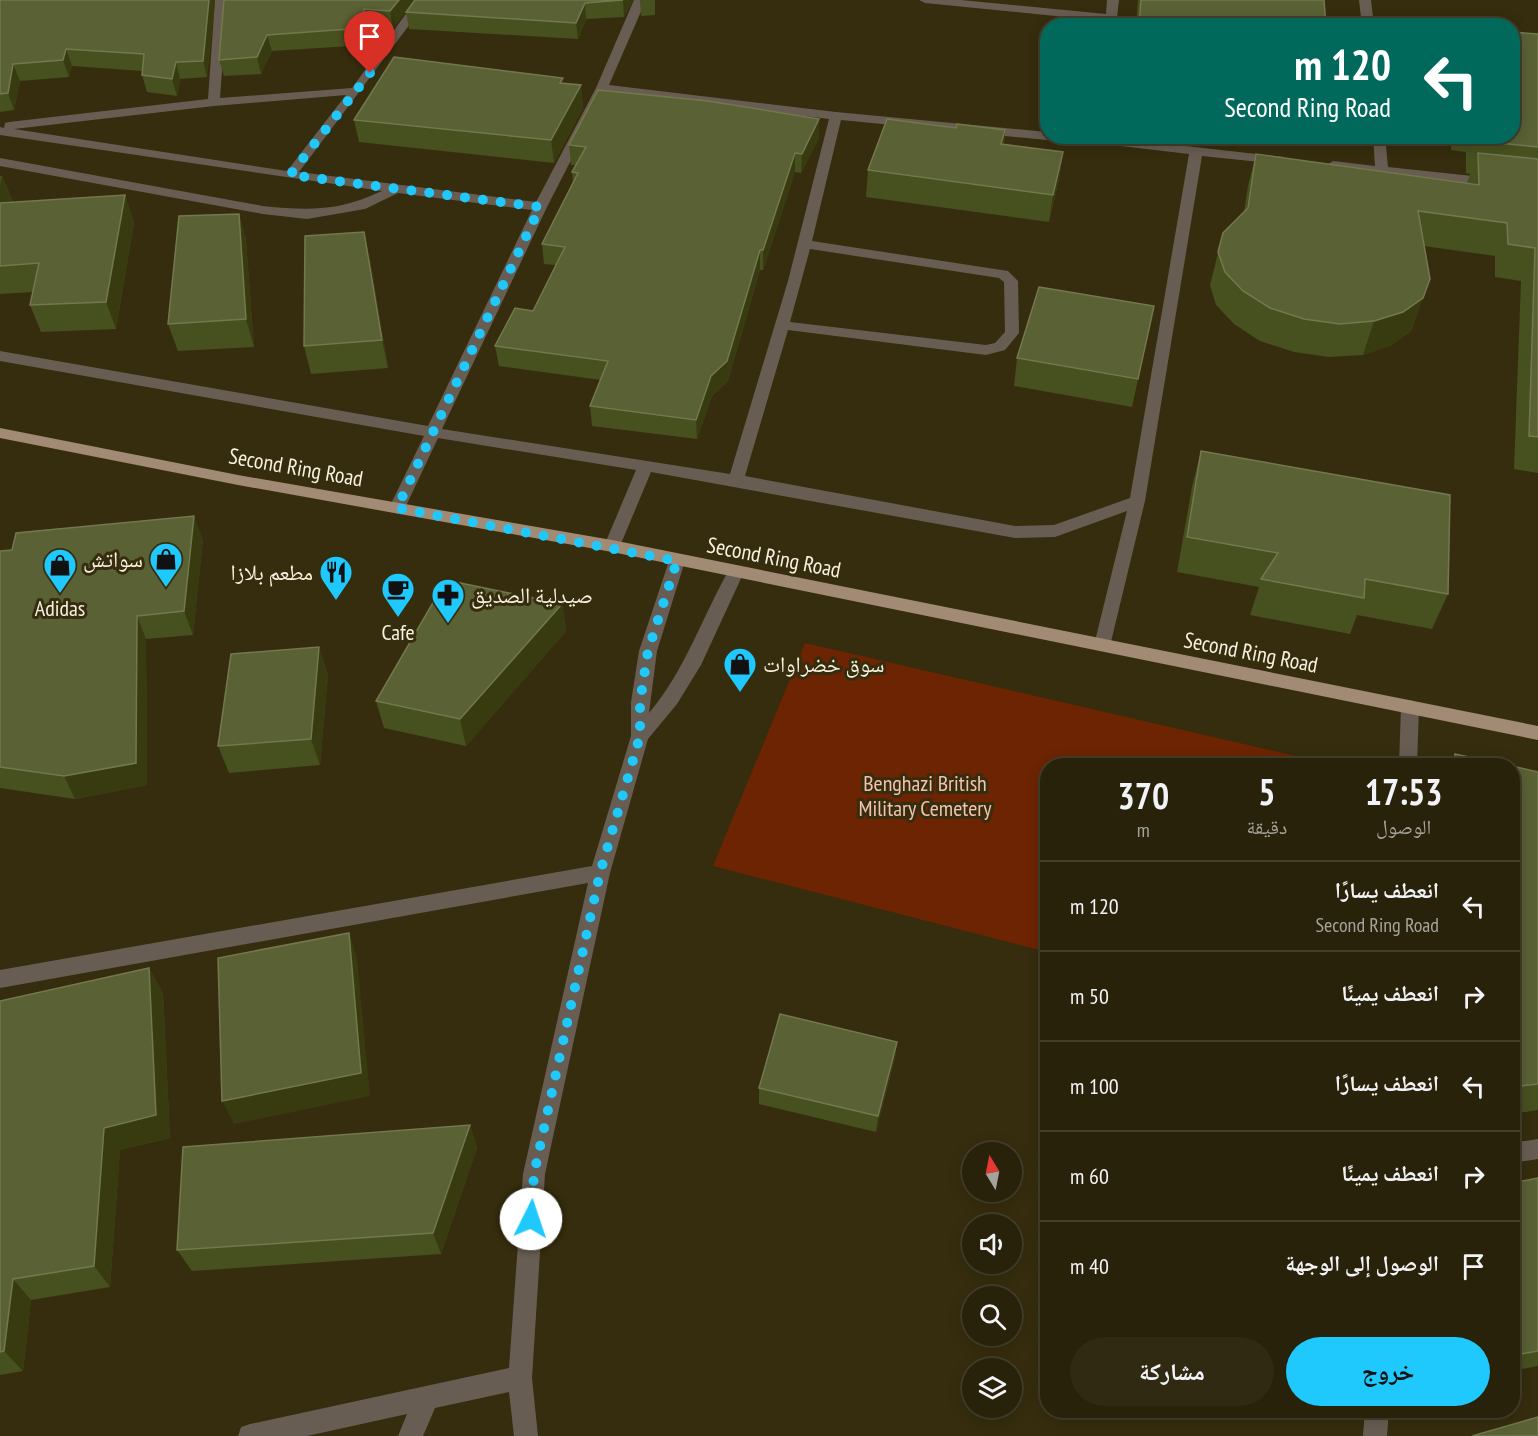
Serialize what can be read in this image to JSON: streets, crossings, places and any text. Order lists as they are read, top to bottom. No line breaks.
{"streets":{"main road":["Second Ring Road"]},"parks":["Benghazi British Military Cemetery"],"places":{"shop":["سواتش","Adidas","سوق خضراوات"],"restaurant":["مطعم بلازا"],"cafe":["Cafe"],"pharmacy":["صيدلية الصديق"]},"north":"top","page":{"turn":["120 m","Second Ring Road"],"eta":["17:53","الوصول","5","دقيقة","370","m"],"list":[{"name":"انعطف يسارًا","note":"Second Ring Road","value":"120 m"},{"name":"انعطف يمينًا","value":"50 m"},{"name":"انعطف يسارًا","value":"100 m"},{"name":"انعطف يمينًا","value":"60 m"},{"name":"الوصول إلى الوجهة","value":"40 m"}],"buttons":["خروج","مشاركة"]}}
